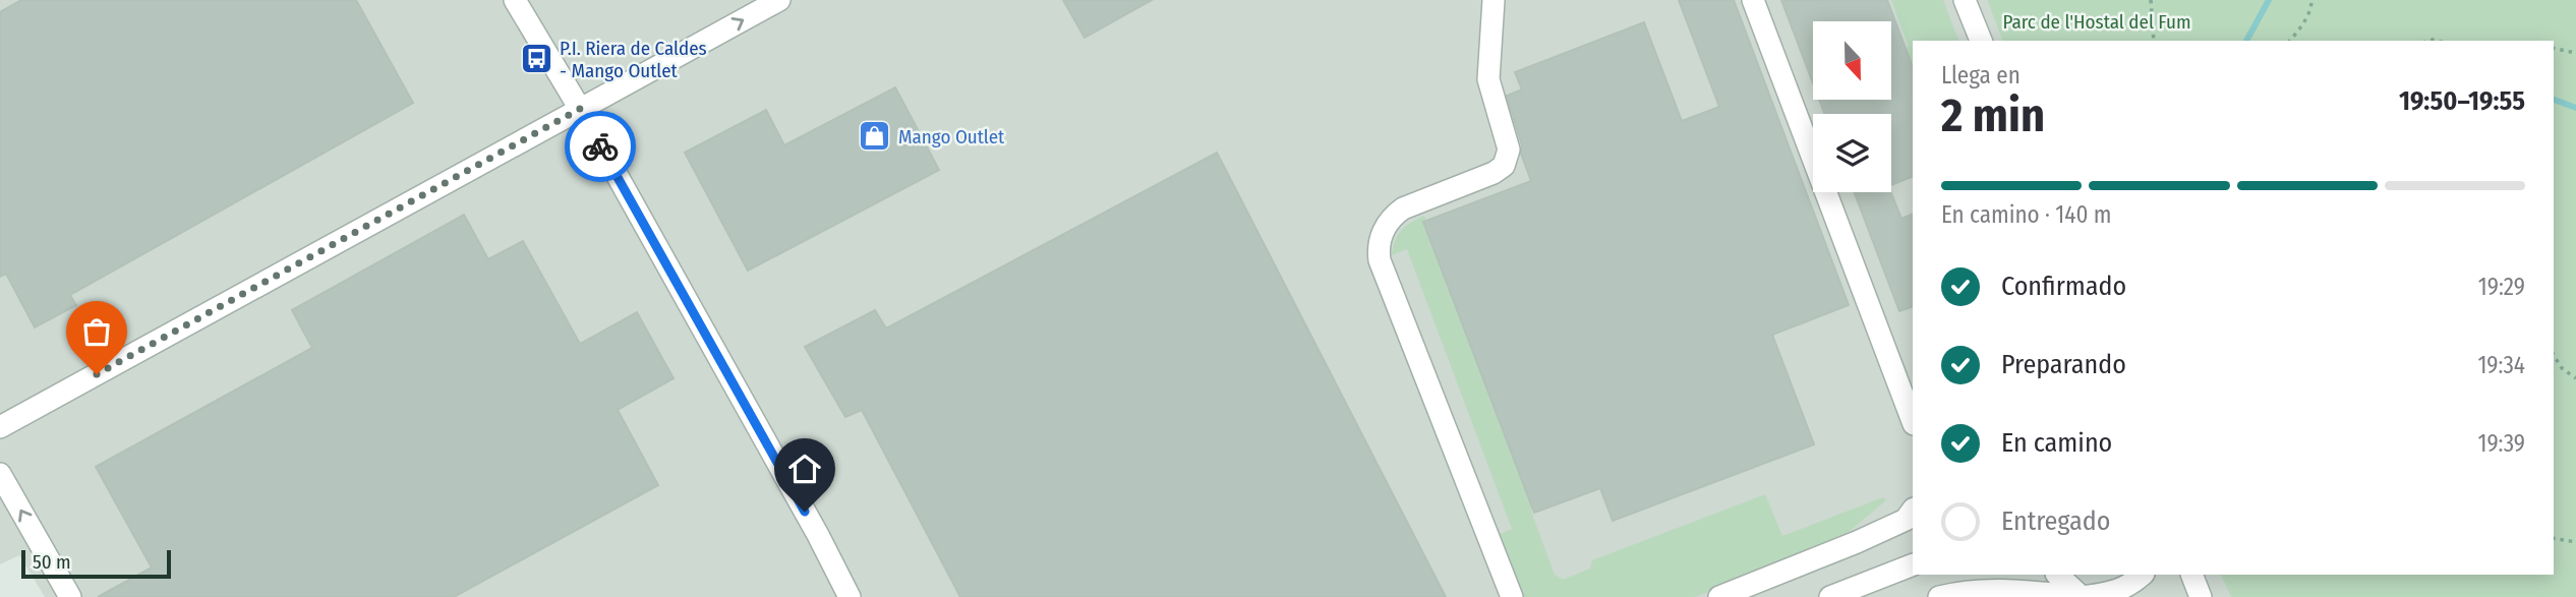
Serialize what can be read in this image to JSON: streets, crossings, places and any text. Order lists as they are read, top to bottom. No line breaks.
{"parks":["Parc de l'Hostal del Fum"],"places":{"bus stop":["P.I. Riera de Caldes - Mango Outlet"],"shop":["Mango Outlet"]},"scale_bar":"50 m","north":"bottom","page":{"heading":["2 min","Llega en","19:50–19:55"],"bar":"En camino · 140 m","list":[["Confirmado","19:29"],["Preparando","19:34"],["En camino","19:39"],"Entregado"],"scale":"50 m"}}
